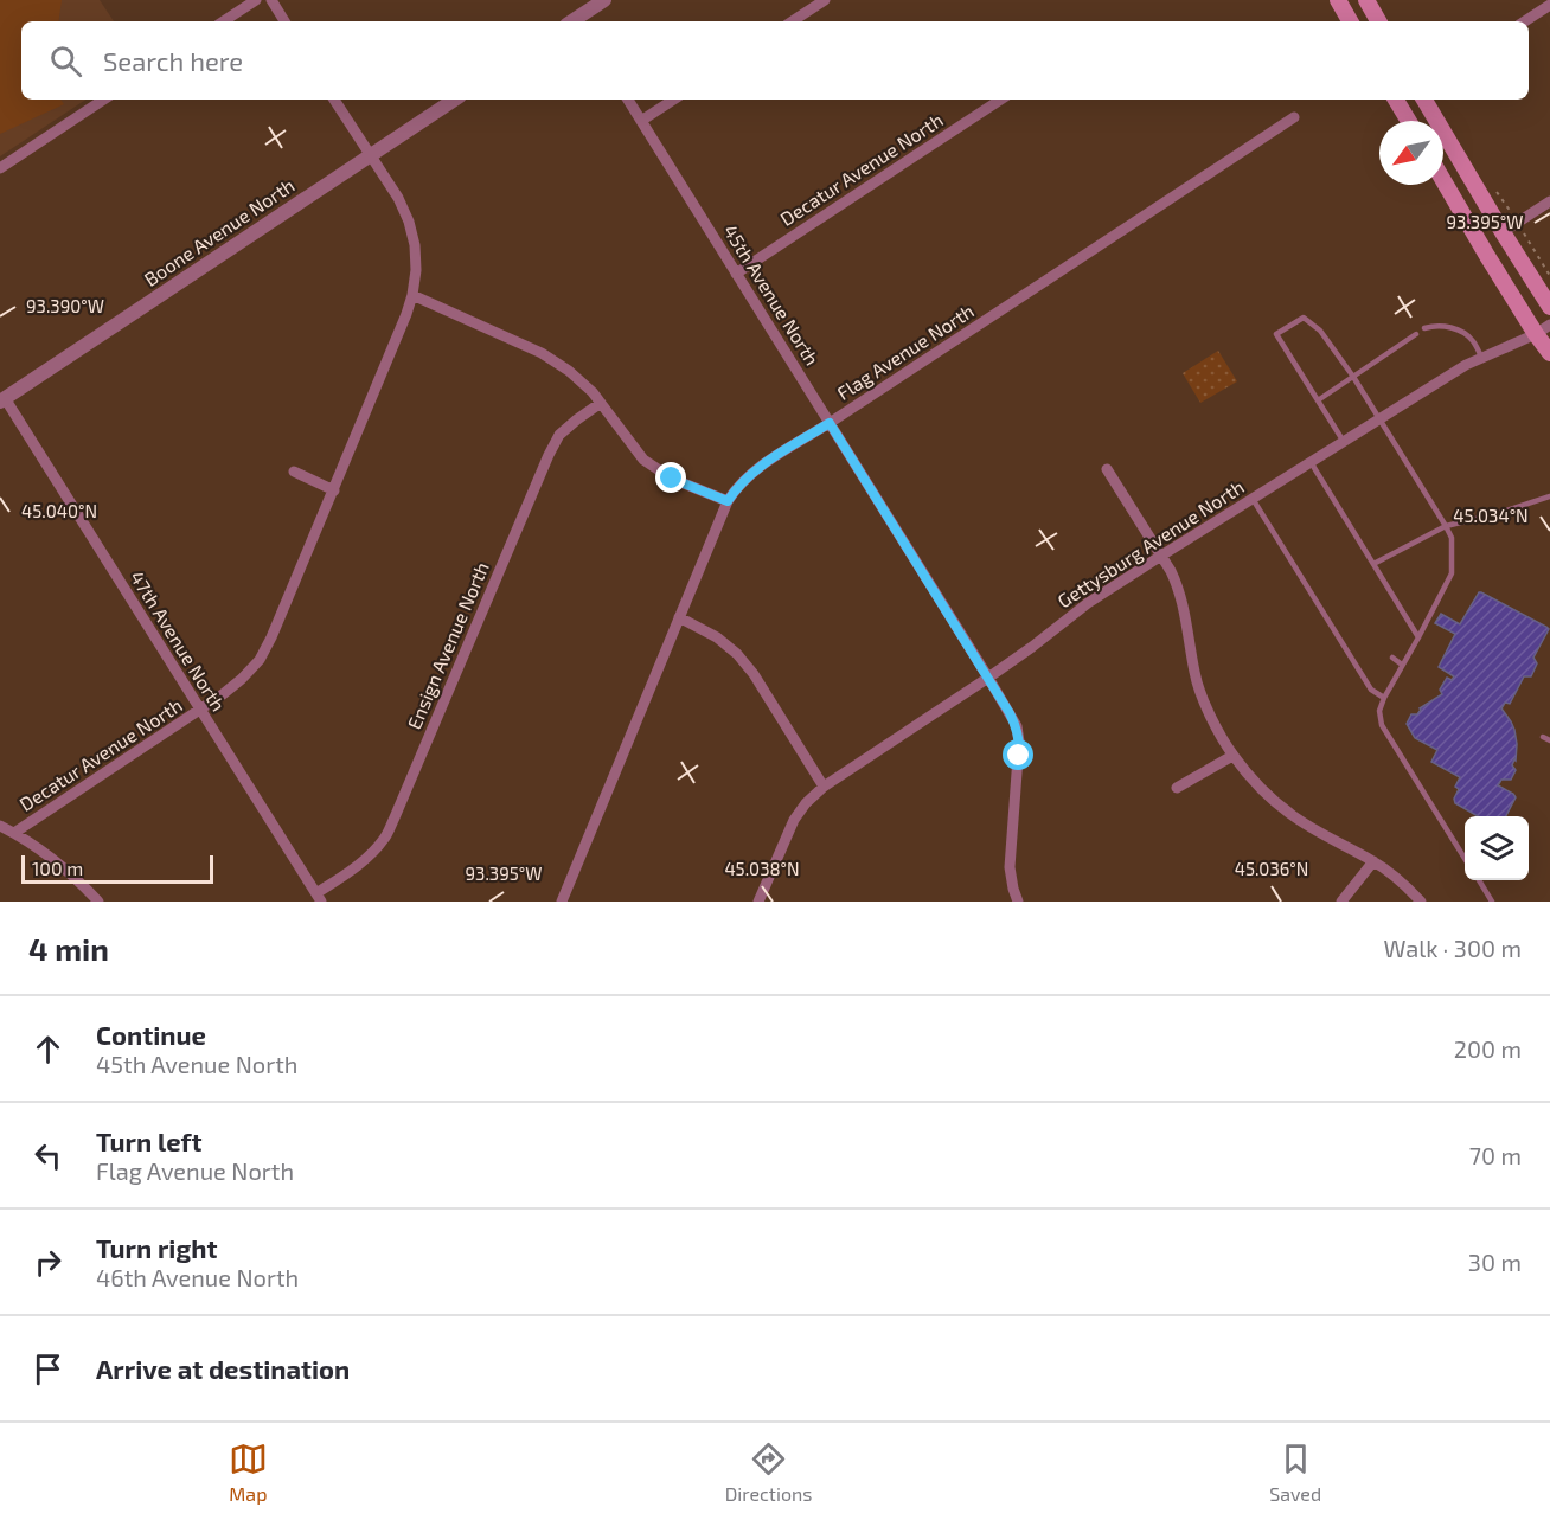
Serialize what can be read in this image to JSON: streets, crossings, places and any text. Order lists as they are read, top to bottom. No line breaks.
{"streets":{"street":["Decatur Avenue North","Boone Avenue North","45th Avenue North","Flag Avenue North","Gettysburg Avenue North","47th Avenue North","Ensign Avenue North"]},"crossings":[["Decatur Avenue North","Boone Avenue North"],["Decatur Avenue North","45th Avenue North"],["Decatur Avenue North","47th Avenue North"],["Boone Avenue North","47th Avenue North"],["45th Avenue North","Flag Avenue North"],["45th Avenue North","Gettysburg Avenue North"],["47th Avenue North","Ensign Avenue North"]],"scale_bar":"100 m","north":"bottom left","page":{"search":"Search here","scale":"100 m","heading":["4 min","Walk · 300 m"],"list":[["Continue","45th Avenue North","200 m"],["Turn left","Flag Avenue North","70 m"],["Turn right","46th Avenue North","30 m"],"Arrive at destination"],"nav":["Map","Directions","Saved"]},"coordinates":["93.395°W","93.390°W","45.040°N","45.034°N","45.038°N","45.036°N"]}
